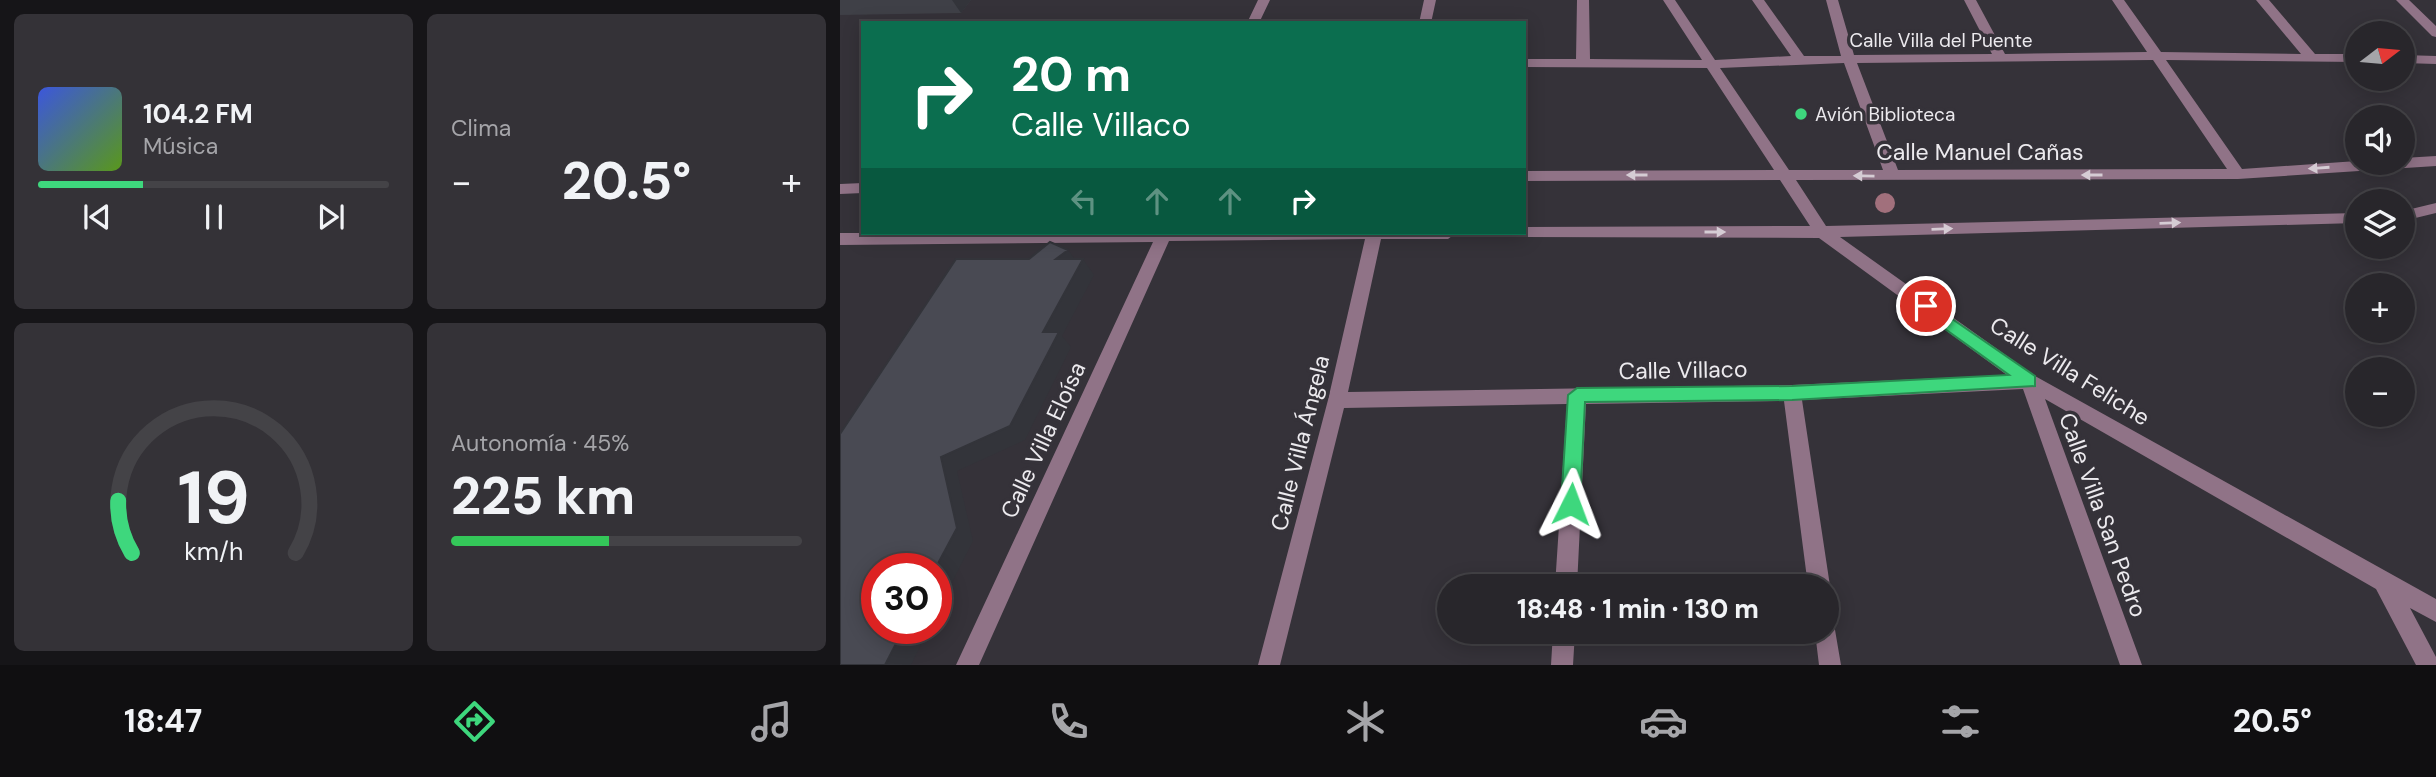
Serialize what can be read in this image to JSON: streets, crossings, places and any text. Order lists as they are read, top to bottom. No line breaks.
{"streets":{"street":["Calle Villa del Puente","Calle Manuel Cañas","Calle Villaco","Calle Villa Feliche","Calle Villa Eloísa","Calle Villa Ángela","Calle Villa San Pedro"]},"crossings":[["Calle Villa del Puente","Calle Villa Feliche"],["Calle Manuel Cañas","Calle Villa Feliche"],["Calle Villaco","Calle Villa Feliche"],["Calle Villaco","Calle Villa Ángela"],["Calle Villaco","Calle Villa San Pedro"],["Calle Villa Feliche","Calle Villa San Pedro"]],"places":["Avión Biblioteca"],"north":"right","page":{"tile":["Clima",["Autonomía · 45%","225 km"]],"map_buttons":["+","−"],"turn":["20 m","Calle Villaco"],"song":["104.2 FM","Música"],"heat":["−","20.5°","+"],"limit":"30","trip":"18:48 · 1 min · 130 m","tabs":["18:47","20.5°"],"gauge":["19","km/h"]}}
